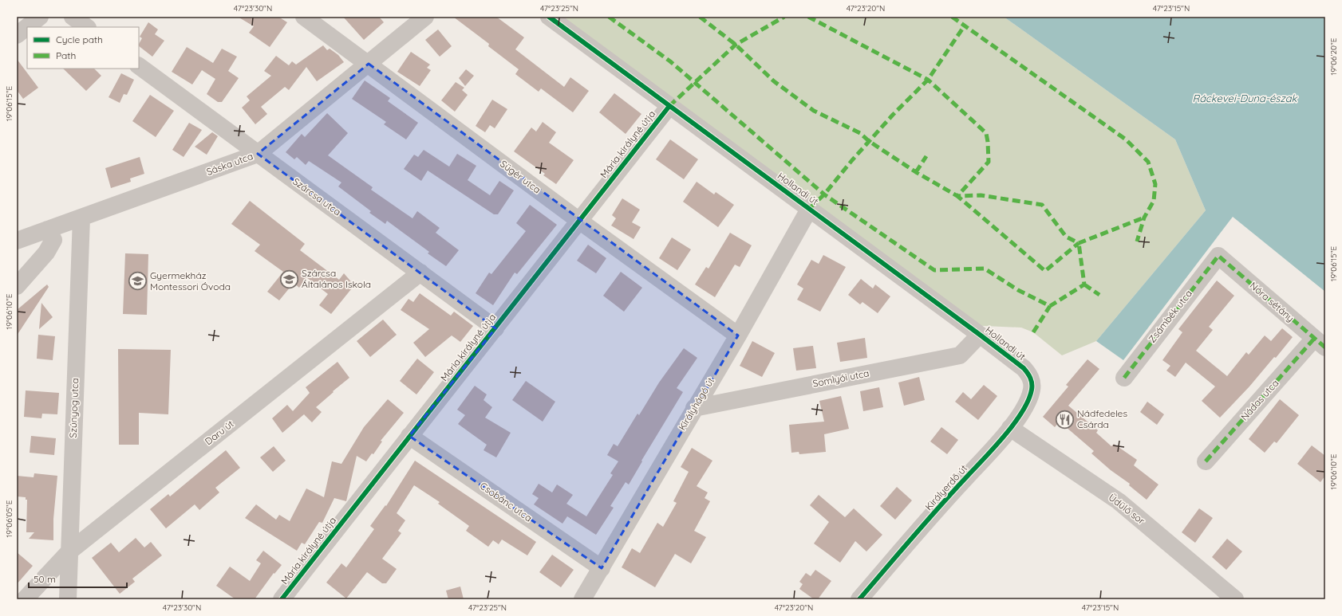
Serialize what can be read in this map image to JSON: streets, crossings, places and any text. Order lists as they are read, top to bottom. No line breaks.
{"streets":{"street":["Mária királyné útja","Sáska utca","Sügér utca","Hollandi út","Szárcsa utca","Nóra sétány","Zsámbék utca","Somlyói utca","Nádas utca","Királyhágó út","Szúnyog utca","Daru út","Királyerdő út","Csobánc utca","Üdülő sor"]},"crossings":[["Mária királyné útja","Sügér utca"],["Mária királyné útja","Hollandi út"],["Mária királyné útja","Szárcsa utca"],["Mária királyné útja","Csobánc utca"],["Sáska utca","Sügér utca"],["Sáska utca","Szárcsa utca"],["Sáska utca","Szúnyog utca"],["Sügér utca","Királyhágó út"],["Hollandi út","Somlyói utca"],["Hollandi út","Királyhágó út"],["Hollandi út","Királyerdő út"],["Szárcsa utca","Daru út"],["Nóra sétány","Zsámbék utca"],["Nóra sétány","Nádas utca"],["Somlyói utca","Királyhágó út"],["Királyhágó út","Csobánc utca"],["Szúnyog utca","Daru út"],["Királyerdő út","Üdülő sor"]],"water":["Ráckevei-Duna-észak"],"places":{"school or university":["Szárcsa Általános Iskola","Gyermekház Montessori Óvoda"],"restaurant":["Nádfedeles Csárda"]},"legend":["Cycle path","Path"],"scale_bar":"50 m","coordinates":["47°23'30\"N","47°23'25\"N","47°23'20\"N","47°23'15\"N","19°06'20\"E","19°06'15\"E","19°06'10\"E","19°06'05\"E"]}
